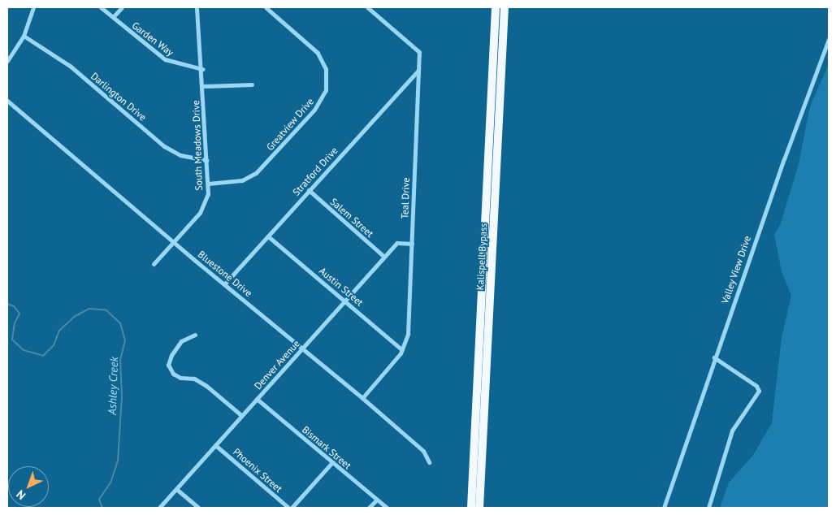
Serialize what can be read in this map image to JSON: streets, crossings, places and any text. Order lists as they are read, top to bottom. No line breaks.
{"streets":{"highway":["Kalispell Bypass"],"street":["Garden Way","Darlington Drive","Greatview Drive","South Meadows Drive","Stratford Drive","Teal Drive","Salem Street","Valley View Drive","Bluestone Drive","Austin Street","Denver Avenue","Bismark Street","Phoenix Street"]},"crossings":[["Garden Way","South Meadows Drive"],["Darlington Drive","South Meadows Drive"],["Greatview Drive","South Meadows Drive"],["South Meadows Drive","Bluestone Drive"],["Stratford Drive","Teal Drive"],["Stratford Drive","Salem Street"],["Stratford Drive","Bluestone Drive"],["Stratford Drive","Austin Street"],["Teal Drive","Bluestone Drive"],["Teal Drive","Austin Street"],["Teal Drive","Denver Avenue"],["Salem Street","Denver Avenue"],["Bluestone Drive","Denver Avenue"],["Austin Street","Denver Avenue"],["Denver Avenue","Bismark Street"],["Denver Avenue","Phoenix Street"]],"water":["Ashley Creek"],"north":"bottom left"}
